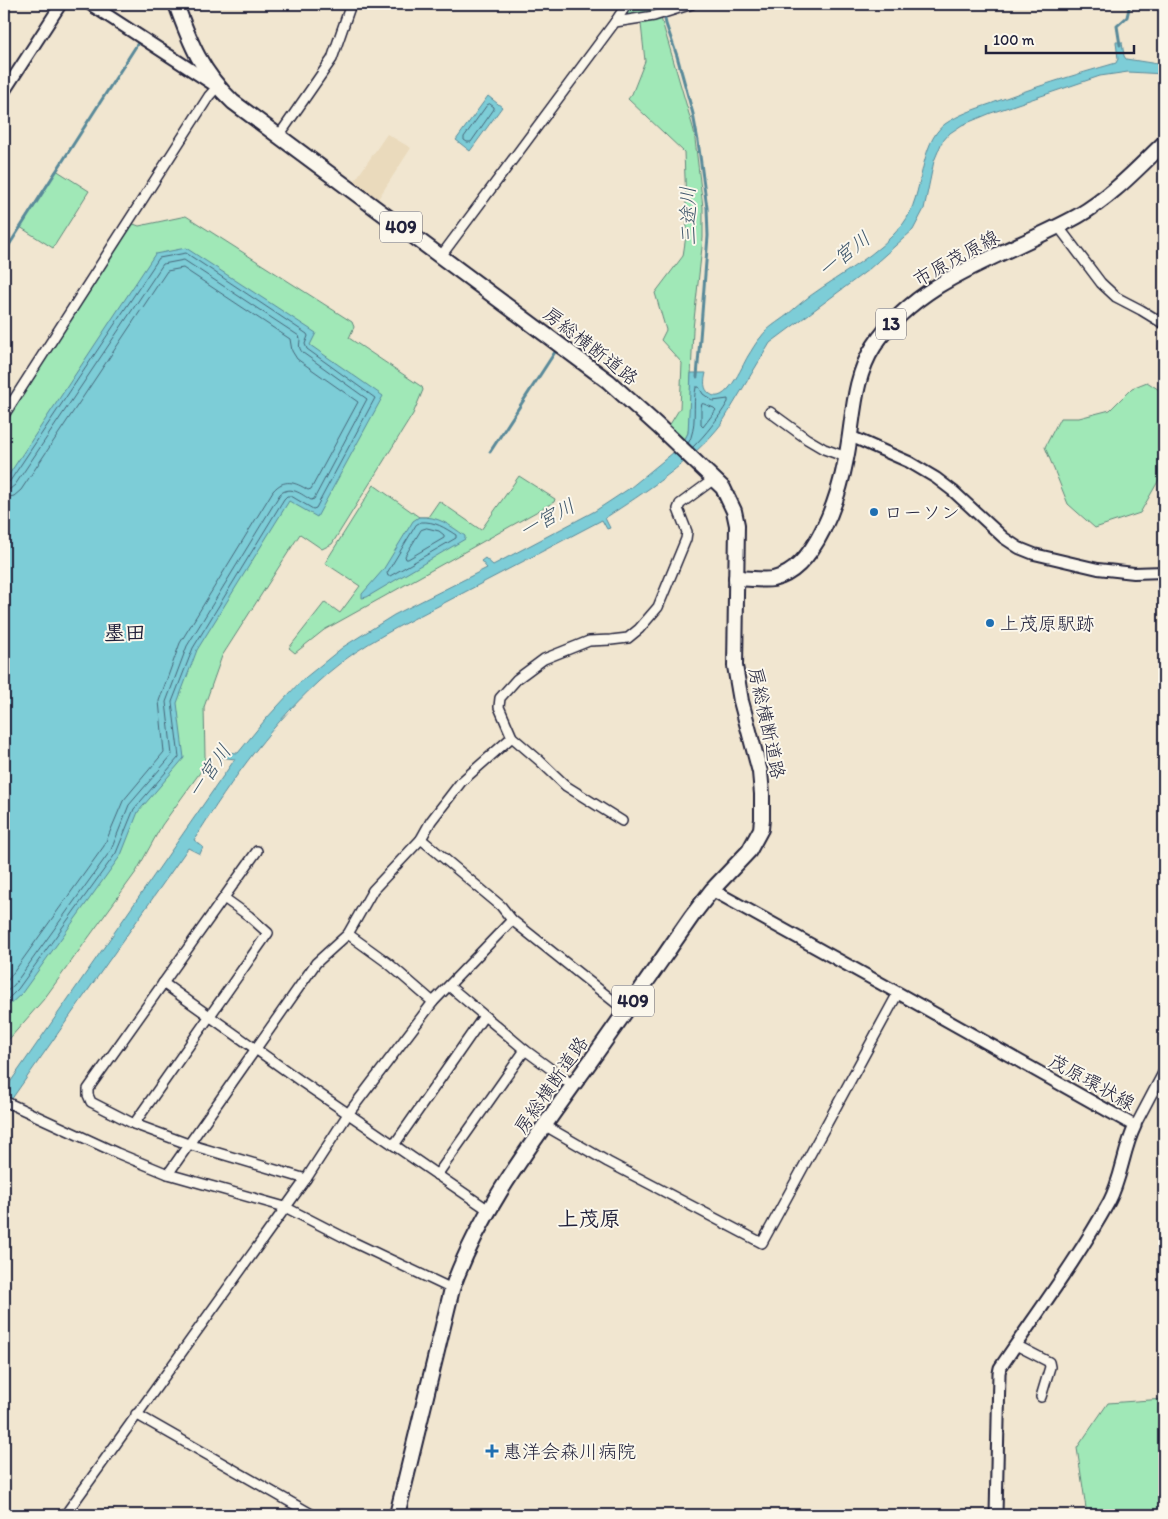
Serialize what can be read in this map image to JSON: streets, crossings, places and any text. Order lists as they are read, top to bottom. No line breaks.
{"streets":{"main road":["409","市原茂原線","13","房総横断道路","茂原環状線"]},"crossings":[["市原茂原線","房総横断道路"],["房総横断道路","茂原環状線"]],"districts":["墨田","上茂原"],"water":["三途川","一宮川"],"places":{"other":["ローソン","上茂原駅跡"],"health":["惠洋会森川病院"]},"scale_bar":"100 m"}
